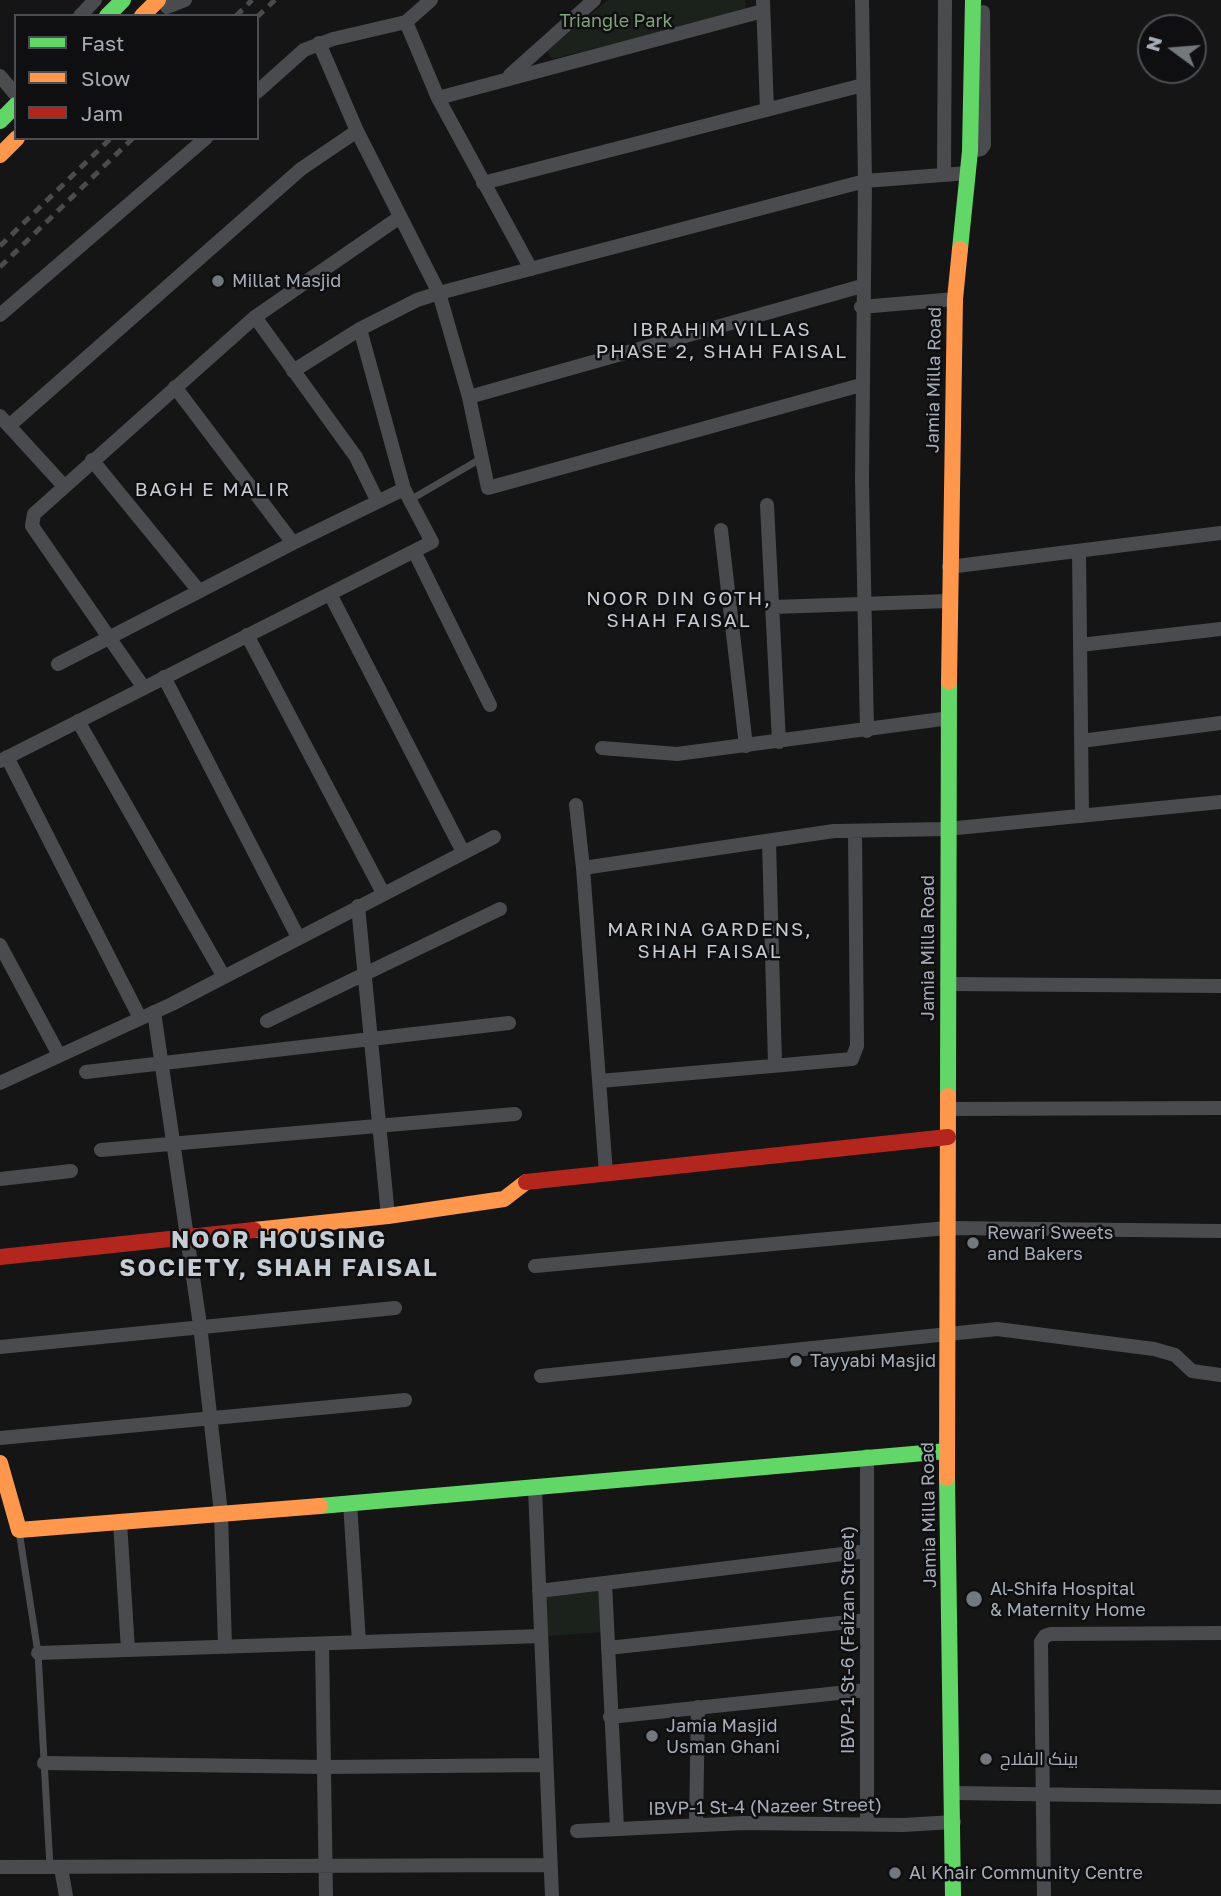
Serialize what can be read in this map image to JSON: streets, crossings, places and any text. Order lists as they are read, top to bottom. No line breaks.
{"streets":{"main road":["Jamia Milla Road"],"street":["IBVP-1 St-6 (Faizan Street)","IBVP-1 St-4 (Nazeer Street)"]},"crossings":[["Jamia Milla Road","IBVP-1 St-4 (Nazeer Street)"],["IBVP-1 St-6 (Faizan Street)","IBVP-1 St-4 (Nazeer Street)"]],"districts":["IBRAHIM VILLAS PHASE 2, SHAH FAISAL","BAGH E MALIR","NOOR DIN GOTH, SHAH FAISAL","MARINA GARDENS, SHAH FAISAL","NOOR HOUSING SOCIETY, SHAH FAISAL"],"parks":["Triangle Park"],"places":["Millat Masjid","Rewari Sweets and Bakers","Tayyabi Masjid","Al-Shifa Hospital & Maternity Home","Jamia Masjid Usman Ghani","بینک الفلاح","Al Khair Community Centre"],"legend":["Fast","Slow","Jam"],"north":"left"}
